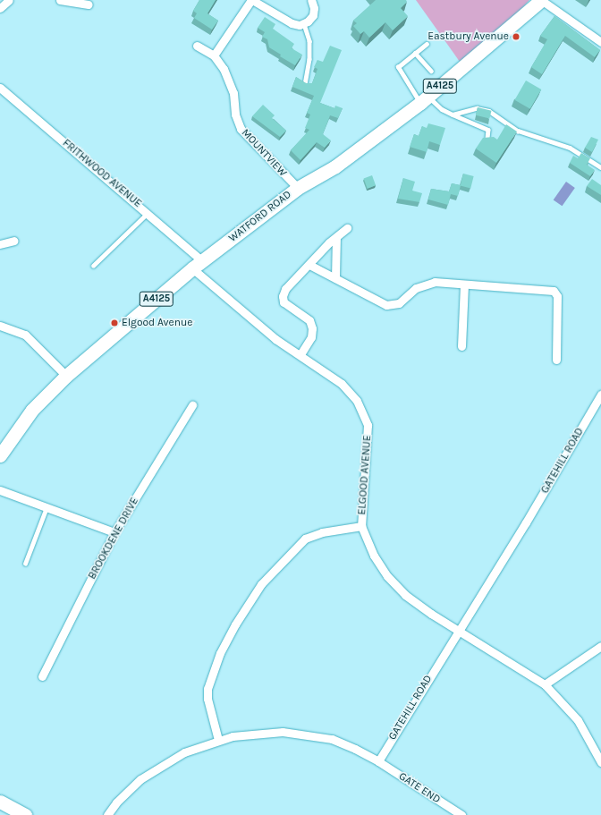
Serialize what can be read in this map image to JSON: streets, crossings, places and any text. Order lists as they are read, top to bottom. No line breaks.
{"streets":{"main road":["A4125","WATFORD ROAD"],"street":["MOUNTVIEW","FRITHWOOD AVENUE","GATEHILL ROAD","ELGOOD AVENUE","BROOKDENE DRIVE","GATE END"]},"crossings":[["MOUNTVIEW","WATFORD ROAD"],["FRITHWOOD AVENUE","WATFORD ROAD"],["FRITHWOOD AVENUE","ELGOOD AVENUE"],["WATFORD ROAD","ELGOOD AVENUE"],["GATEHILL ROAD","ELGOOD AVENUE"],["GATEHILL ROAD","GATE END"]],"places":["Eastbury Avenue","Elgood Avenue"]}
